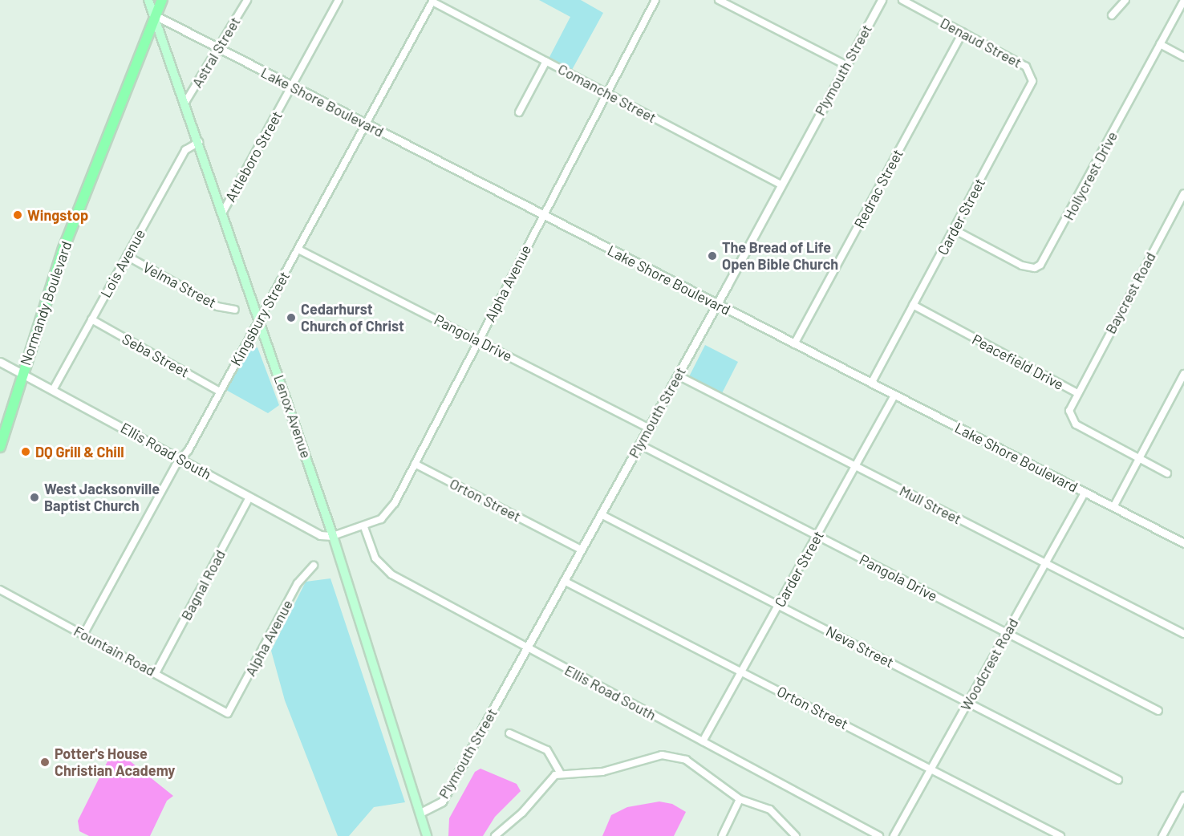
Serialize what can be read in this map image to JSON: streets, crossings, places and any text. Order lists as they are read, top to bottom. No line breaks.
{"streets":{"main road":["Normandy Boulevard","Lenox Avenue"],"street":["Denaud Street","Astral Street","Plymouth Street","Comanche Street","Lake Shore Boulevard","Attleboro Street","Hollycrest Drive","Redrac Street","Carder Street","Lois Avenue","Alpha Avenue","Velma Street","Baycrest Road","Kingsbury Street","Pangola Drive","Seba Street","Peacefield Drive","Ellis Road South","Orton Street","Mull Street","Bagnal Road","Neva Street","Fountain Road","Woodcrest Road"]},"crossings":[["Denaud Street","Redrac Street"],["Denaud Street","Carder Street"],["Astral Street","Lake Shore Boulevard"],["Astral Street","Lenox Avenue"],["Plymouth Street","Comanche Street"],["Plymouth Street","Lake Shore Boulevard"],["Plymouth Street","Pangola Drive"],["Plymouth Street","Lenox Avenue"],["Plymouth Street","Ellis Road South"],["Plymouth Street","Orton Street"],["Plymouth Street","Mull Street"],["Plymouth Street","Neva Street"],["Comanche Street","Alpha Avenue"],["Comanche Street","Kingsbury Street"],["Lake Shore Boulevard","Attleboro Street"],["Lake Shore Boulevard","Redrac Street"],["Lake Shore Boulevard","Carder Street"],["Lake Shore Boulevard","Alpha Avenue"],["Lake Shore Boulevard","Normandy Boulevard"],["Lake Shore Boulevard","Kingsbury Street"],["Lake Shore Boulevard","Lenox Avenue"],["Lake Shore Boulevard","Woodcrest Road"],["Attleboro Street","Lenox Avenue"],["Hollycrest Drive","Carder Street"],["Carder Street","Pangola Drive"],["Carder Street","Peacefield Drive"],["Carder Street","Ellis Road South"],["Carder Street","Orton Street"],["Carder Street","Mull Street"],["Carder Street","Neva Street"],["Lois Avenue","Velma Street"],["Lois Avenue","Seba Street"],["Lois Avenue","Lenox Avenue"],["Lois Avenue","Ellis Road South"],["Alpha Avenue","Pangola Drive"],["Alpha Avenue","Lenox Avenue"],["Alpha Avenue","Ellis Road South"],["Alpha Avenue","Orton Street"],["Alpha Avenue","Fountain Road"],["Baycrest Road","Peacefield Drive"],["Normandy Boulevard","Lenox Avenue"],["Normandy Boulevard","Ellis Road South"],["Kingsbury Street","Pangola Drive"],["Kingsbury Street","Seba Street"],["Kingsbury Street","Lenox Avenue"],["Kingsbury Street","Ellis Road South"],["Kingsbury Street","Fountain Road"],["Pangola Drive","Woodcrest Road"],["Lenox Avenue","Ellis Road South"],["Ellis Road South","Bagnal Road"],["Orton Street","Woodcrest Road"],["Mull Street","Woodcrest Road"],["Bagnal Road","Fountain Road"],["Neva Street","Woodcrest Road"]],"places":["Wingstop","The Bread of Life Open Bible Church","Cedarhurst Church of Christ","DQ Grill & Chill","West Jacksonville Baptist Church","Potter's House Christian Academy"]}
